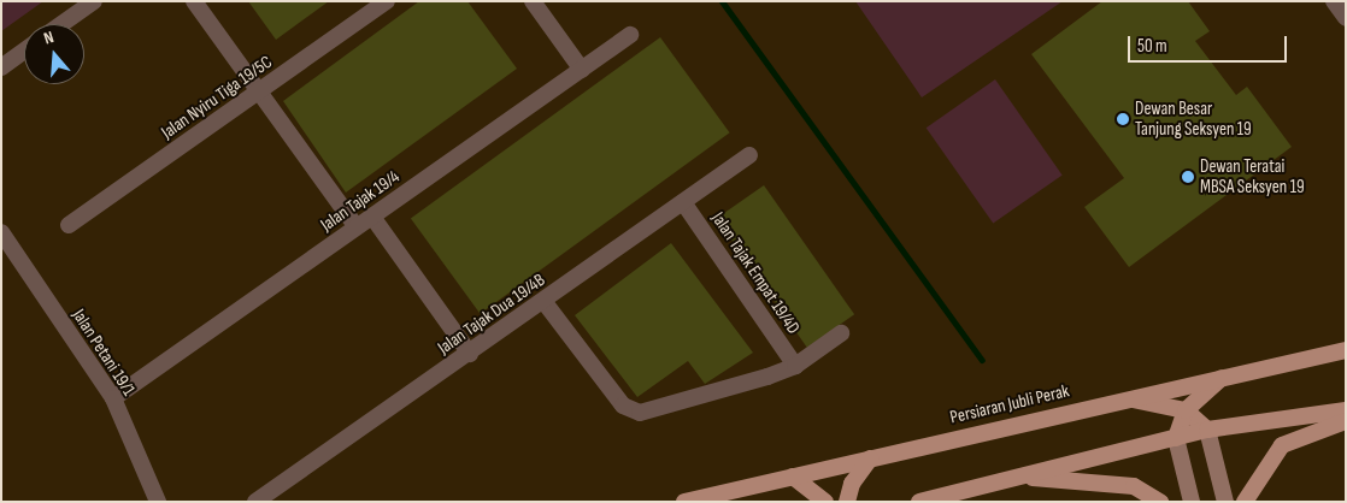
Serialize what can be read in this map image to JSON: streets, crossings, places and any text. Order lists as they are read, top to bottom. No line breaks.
{"streets":{"main road":["Persiaran Jubli Perak"],"street":["Jalan Nyiru Tiga 19/5C","Jalan Tajak 19/4","Jalan Tajak Empat 19/4D","Jalan Tajak Dua 19/4B","Jalan Petani 19/1"]},"crossings":[["Jalan Tajak 19/4","Jalan Petani 19/1"],["Jalan Tajak Empat 19/4D","Jalan Tajak Dua 19/4B"]],"places":["Dewan Besar Tanjung Seksyen 19","Dewan Teratai MBSA Seksyen 19"],"scale_bar":"50 m","north":"top"}
